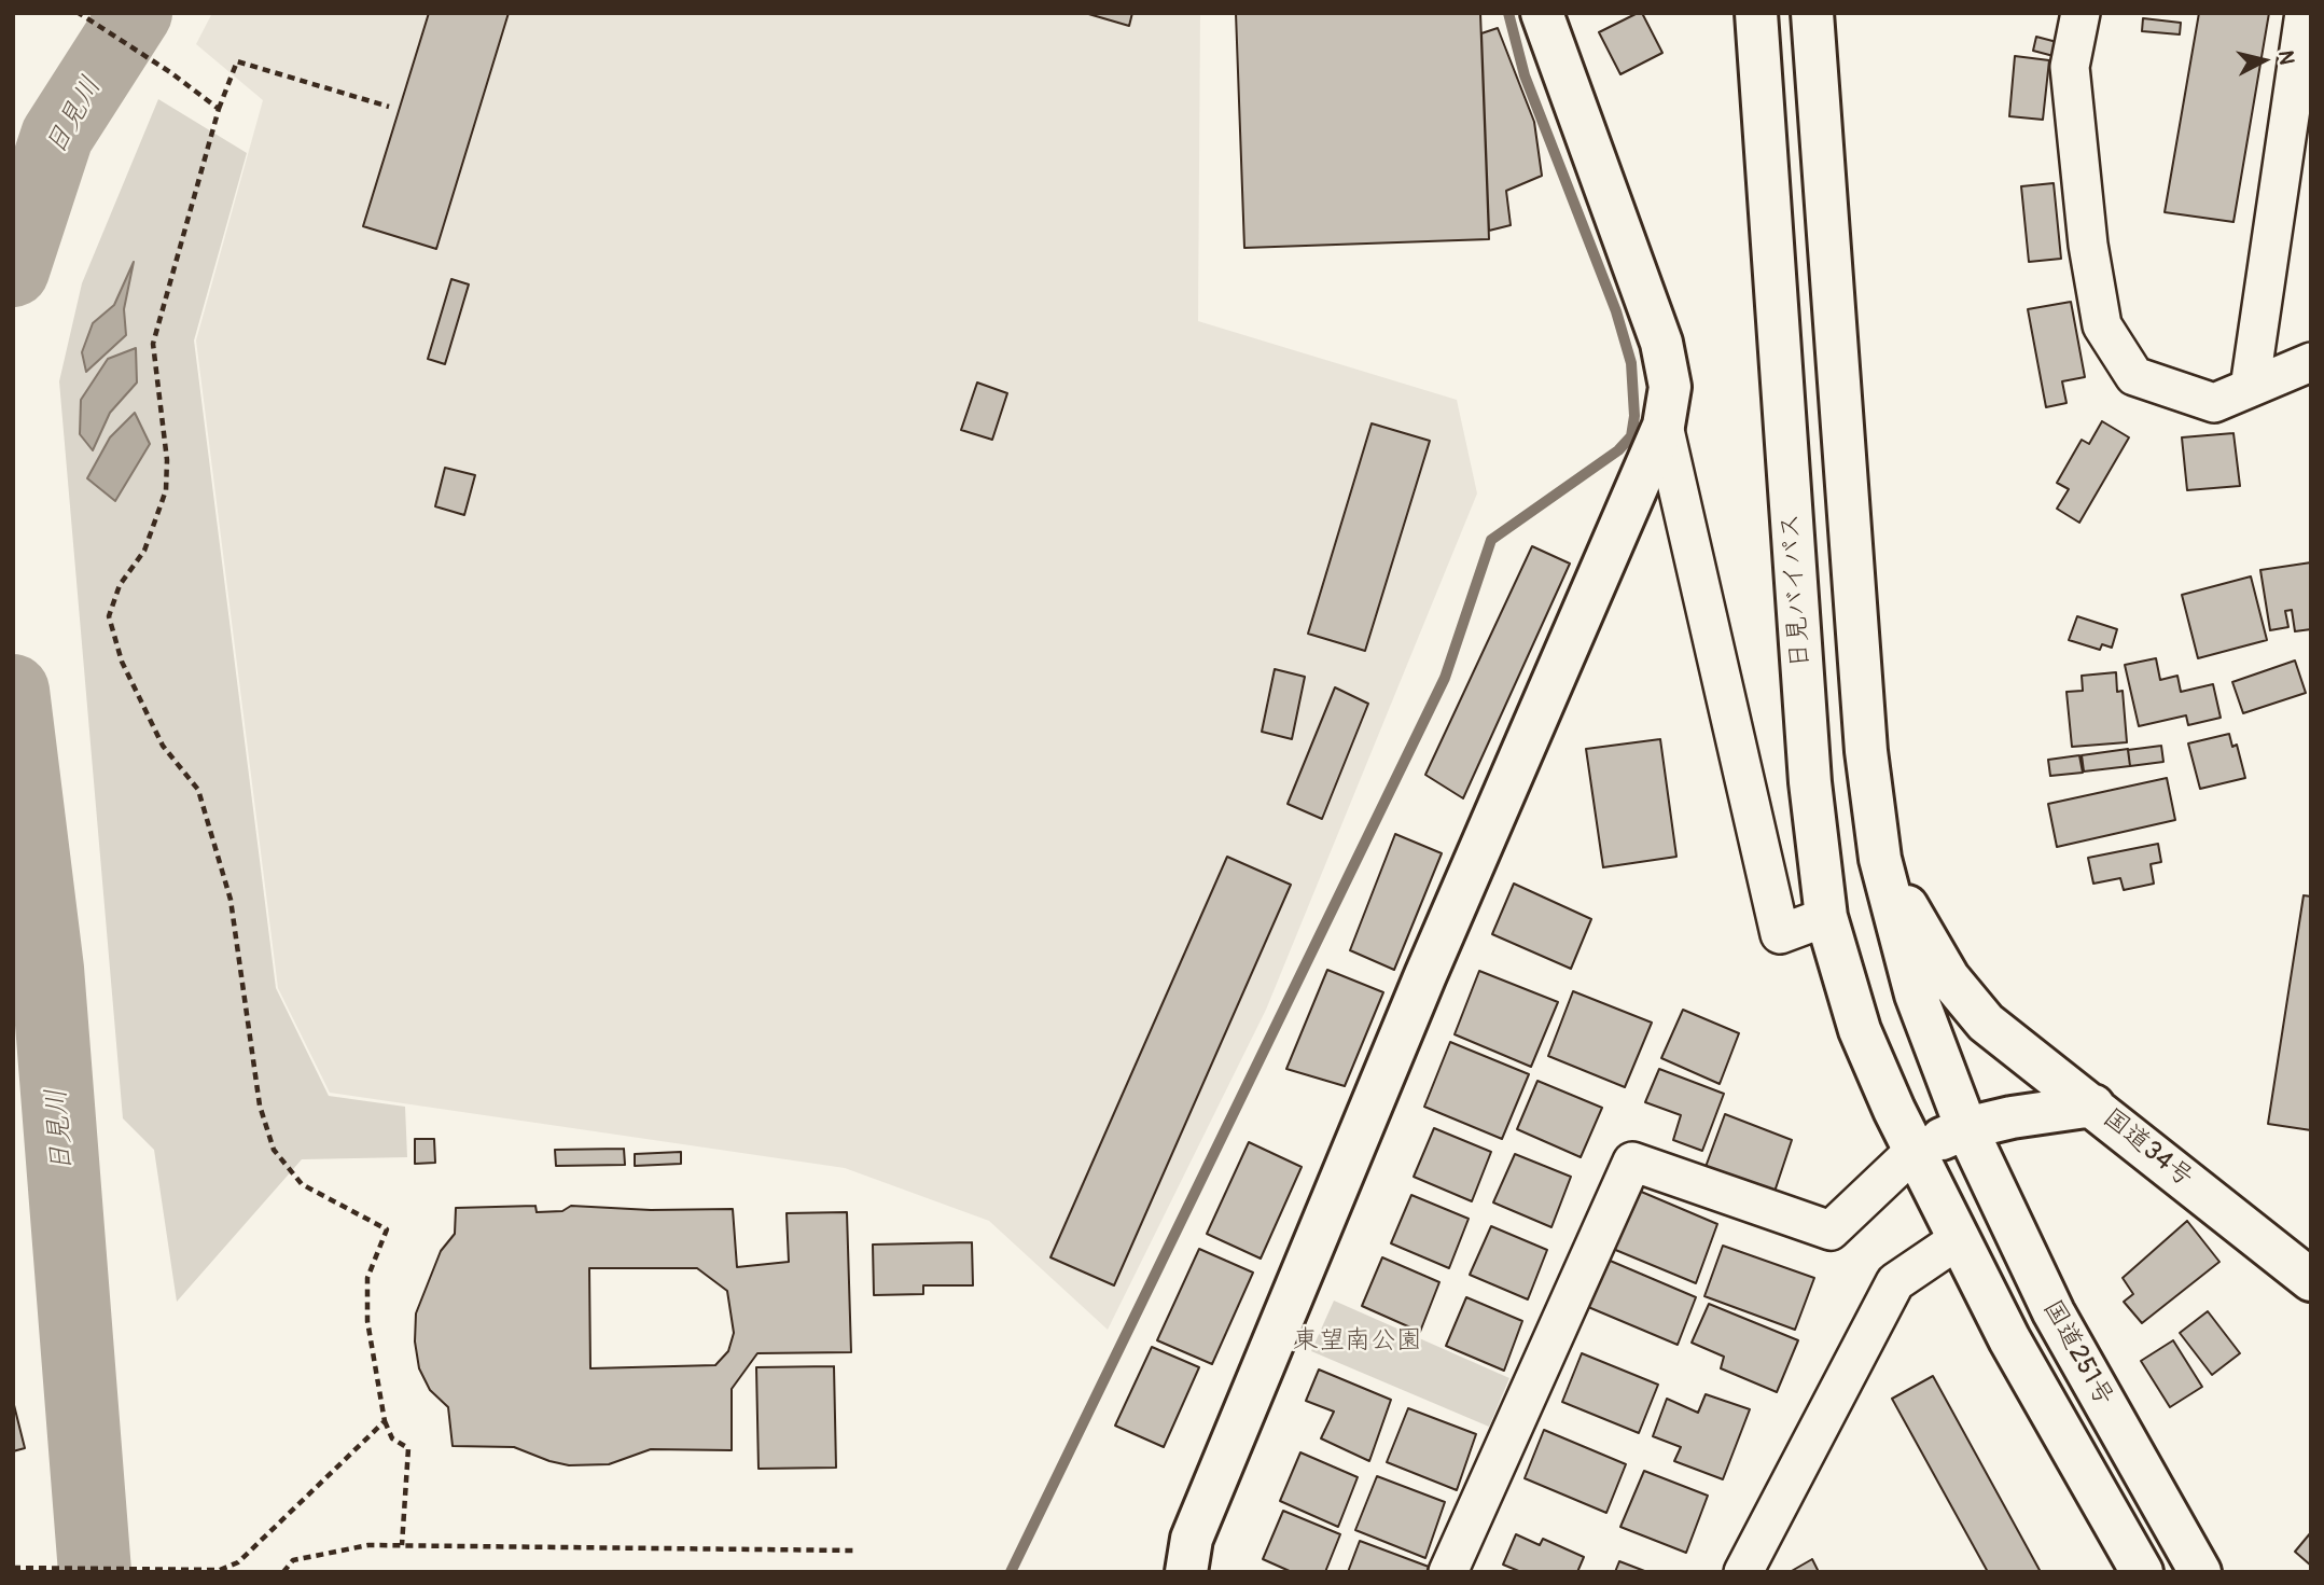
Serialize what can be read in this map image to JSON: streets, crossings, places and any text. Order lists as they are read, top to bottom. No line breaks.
{"streets":{"main road":["日見バイパス","国道34号","国道251号"]},"crossings":[["日見バイパス","国道34号"],["日見バイパス","国道251号"],["国道34号","国道251号"]],"water":["日見川"],"parks":["東望南公園"],"north":"right"}
